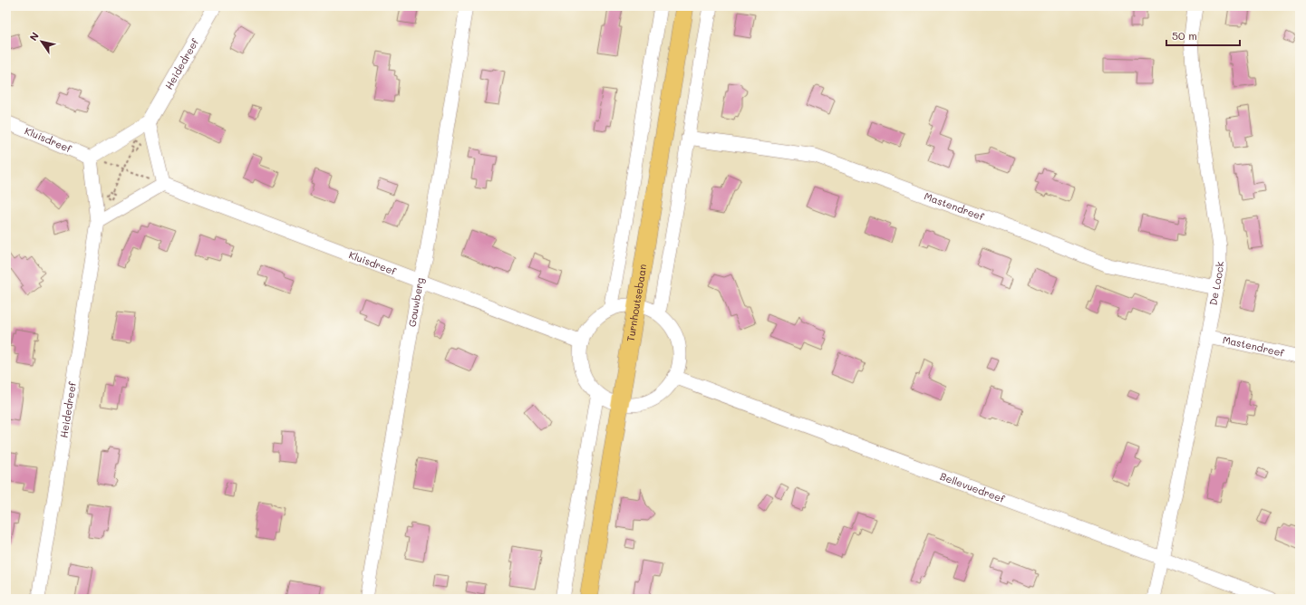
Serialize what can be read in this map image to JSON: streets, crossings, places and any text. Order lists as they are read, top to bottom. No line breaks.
{"streets":{"main road":["Turnhoutsebaan"],"street":["Heidedreef","Kluisdreef","Mastendreef","De Loock","Gouwberg","Bellevuedreef"]},"crossings":[["Heidedreef","Kluisdreef"],["Kluisdreef","Gouwberg"],["Mastendreef","De Loock"],["De Loock","Bellevuedreef"]],"scale_bar":"50 m","north":"top left"}
